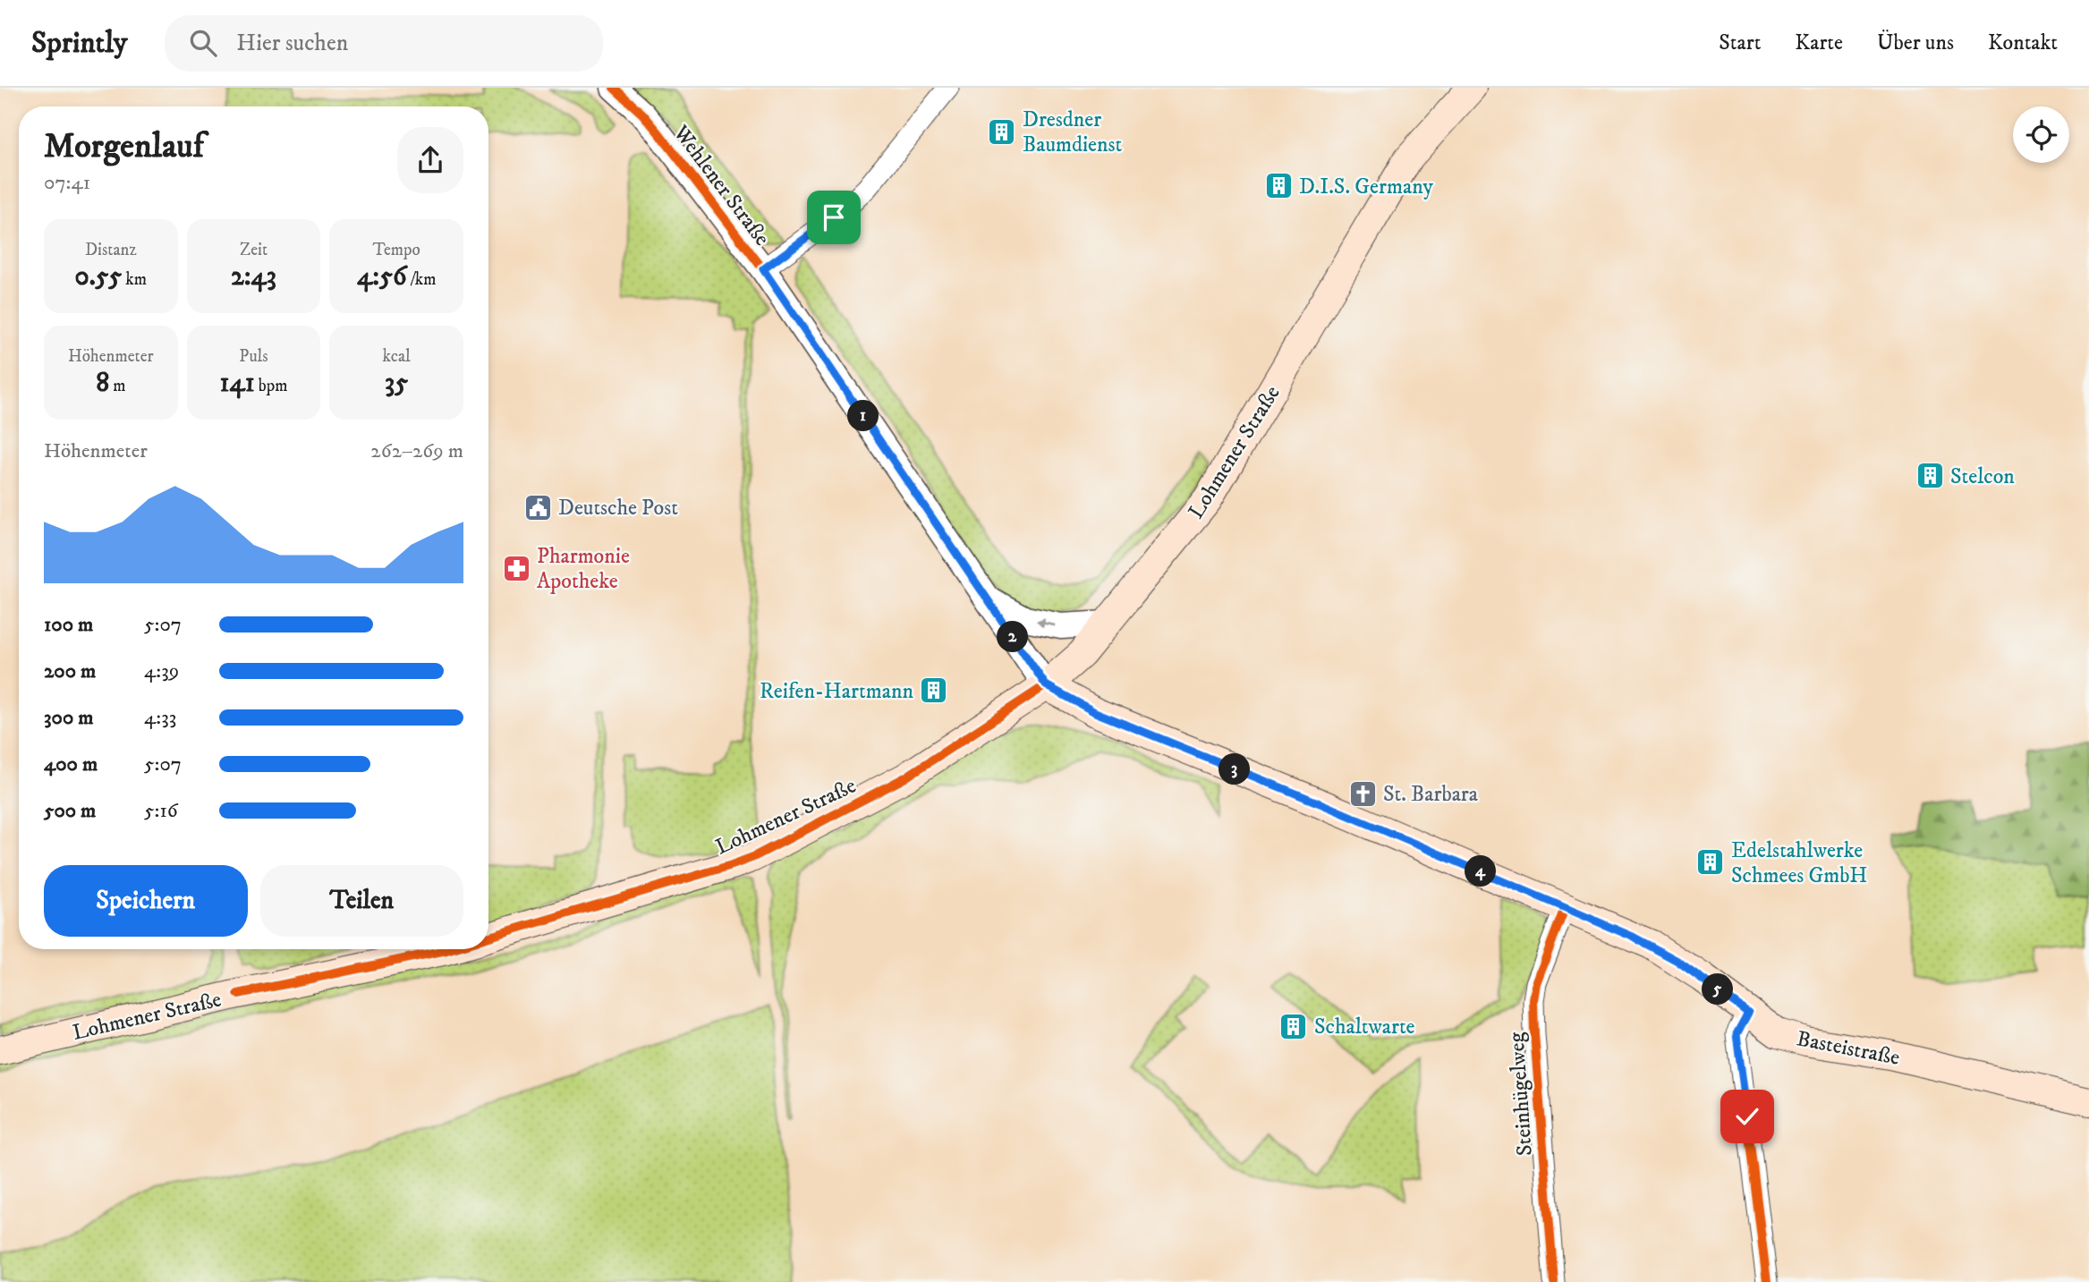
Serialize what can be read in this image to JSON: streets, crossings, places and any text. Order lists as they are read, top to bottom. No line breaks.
{"streets":{"main road":["Lohmener Straße","Basteistraße"],"street":["Wehlener Straße","Steinhügelweg"]},"crossings":[["Wehlener Straße","Lohmener Straße"],["Wehlener Straße","Basteistraße"],["Lohmener Straße","Basteistraße"],["Basteistraße","Steinhügelweg"]],"places":{"building":["Dresdner Baumdienst","D.I.S. Germany","Stelcon","Reifen-Hartmann","Edelstahlwerke Schmees GmbH","Schaltwarte"],"public building":["Deutsche Post"],"pharmacy":["Pharmonie Apotheke"],"church":["St. Barbara"]},"page":{"header":"Sprintly","search":"Hier suchen","nav":["Start","Karte","Über uns","Kontakt"],"heading":["Morgenlauf","07:41"],"stats":[["Distanz","0.55 km"],["Zeit","2:43"],["Tempo","4:56 /km"],["Höhenmeter","8 m"],["Puls","141 bpm"],["kcal","35"]],"pins":["1","2","3","4","5"],"chart":["Höhenmeter","262–269 m"],"list":[{"name":"100 m","note":"5:07"},{"name":"200 m","note":"4:39"},{"name":"300 m","note":"4:33"},{"name":"400 m","note":"5:07"},{"name":"500 m","note":"5:16"}],"buttons":["Speichern","Teilen"]}}
